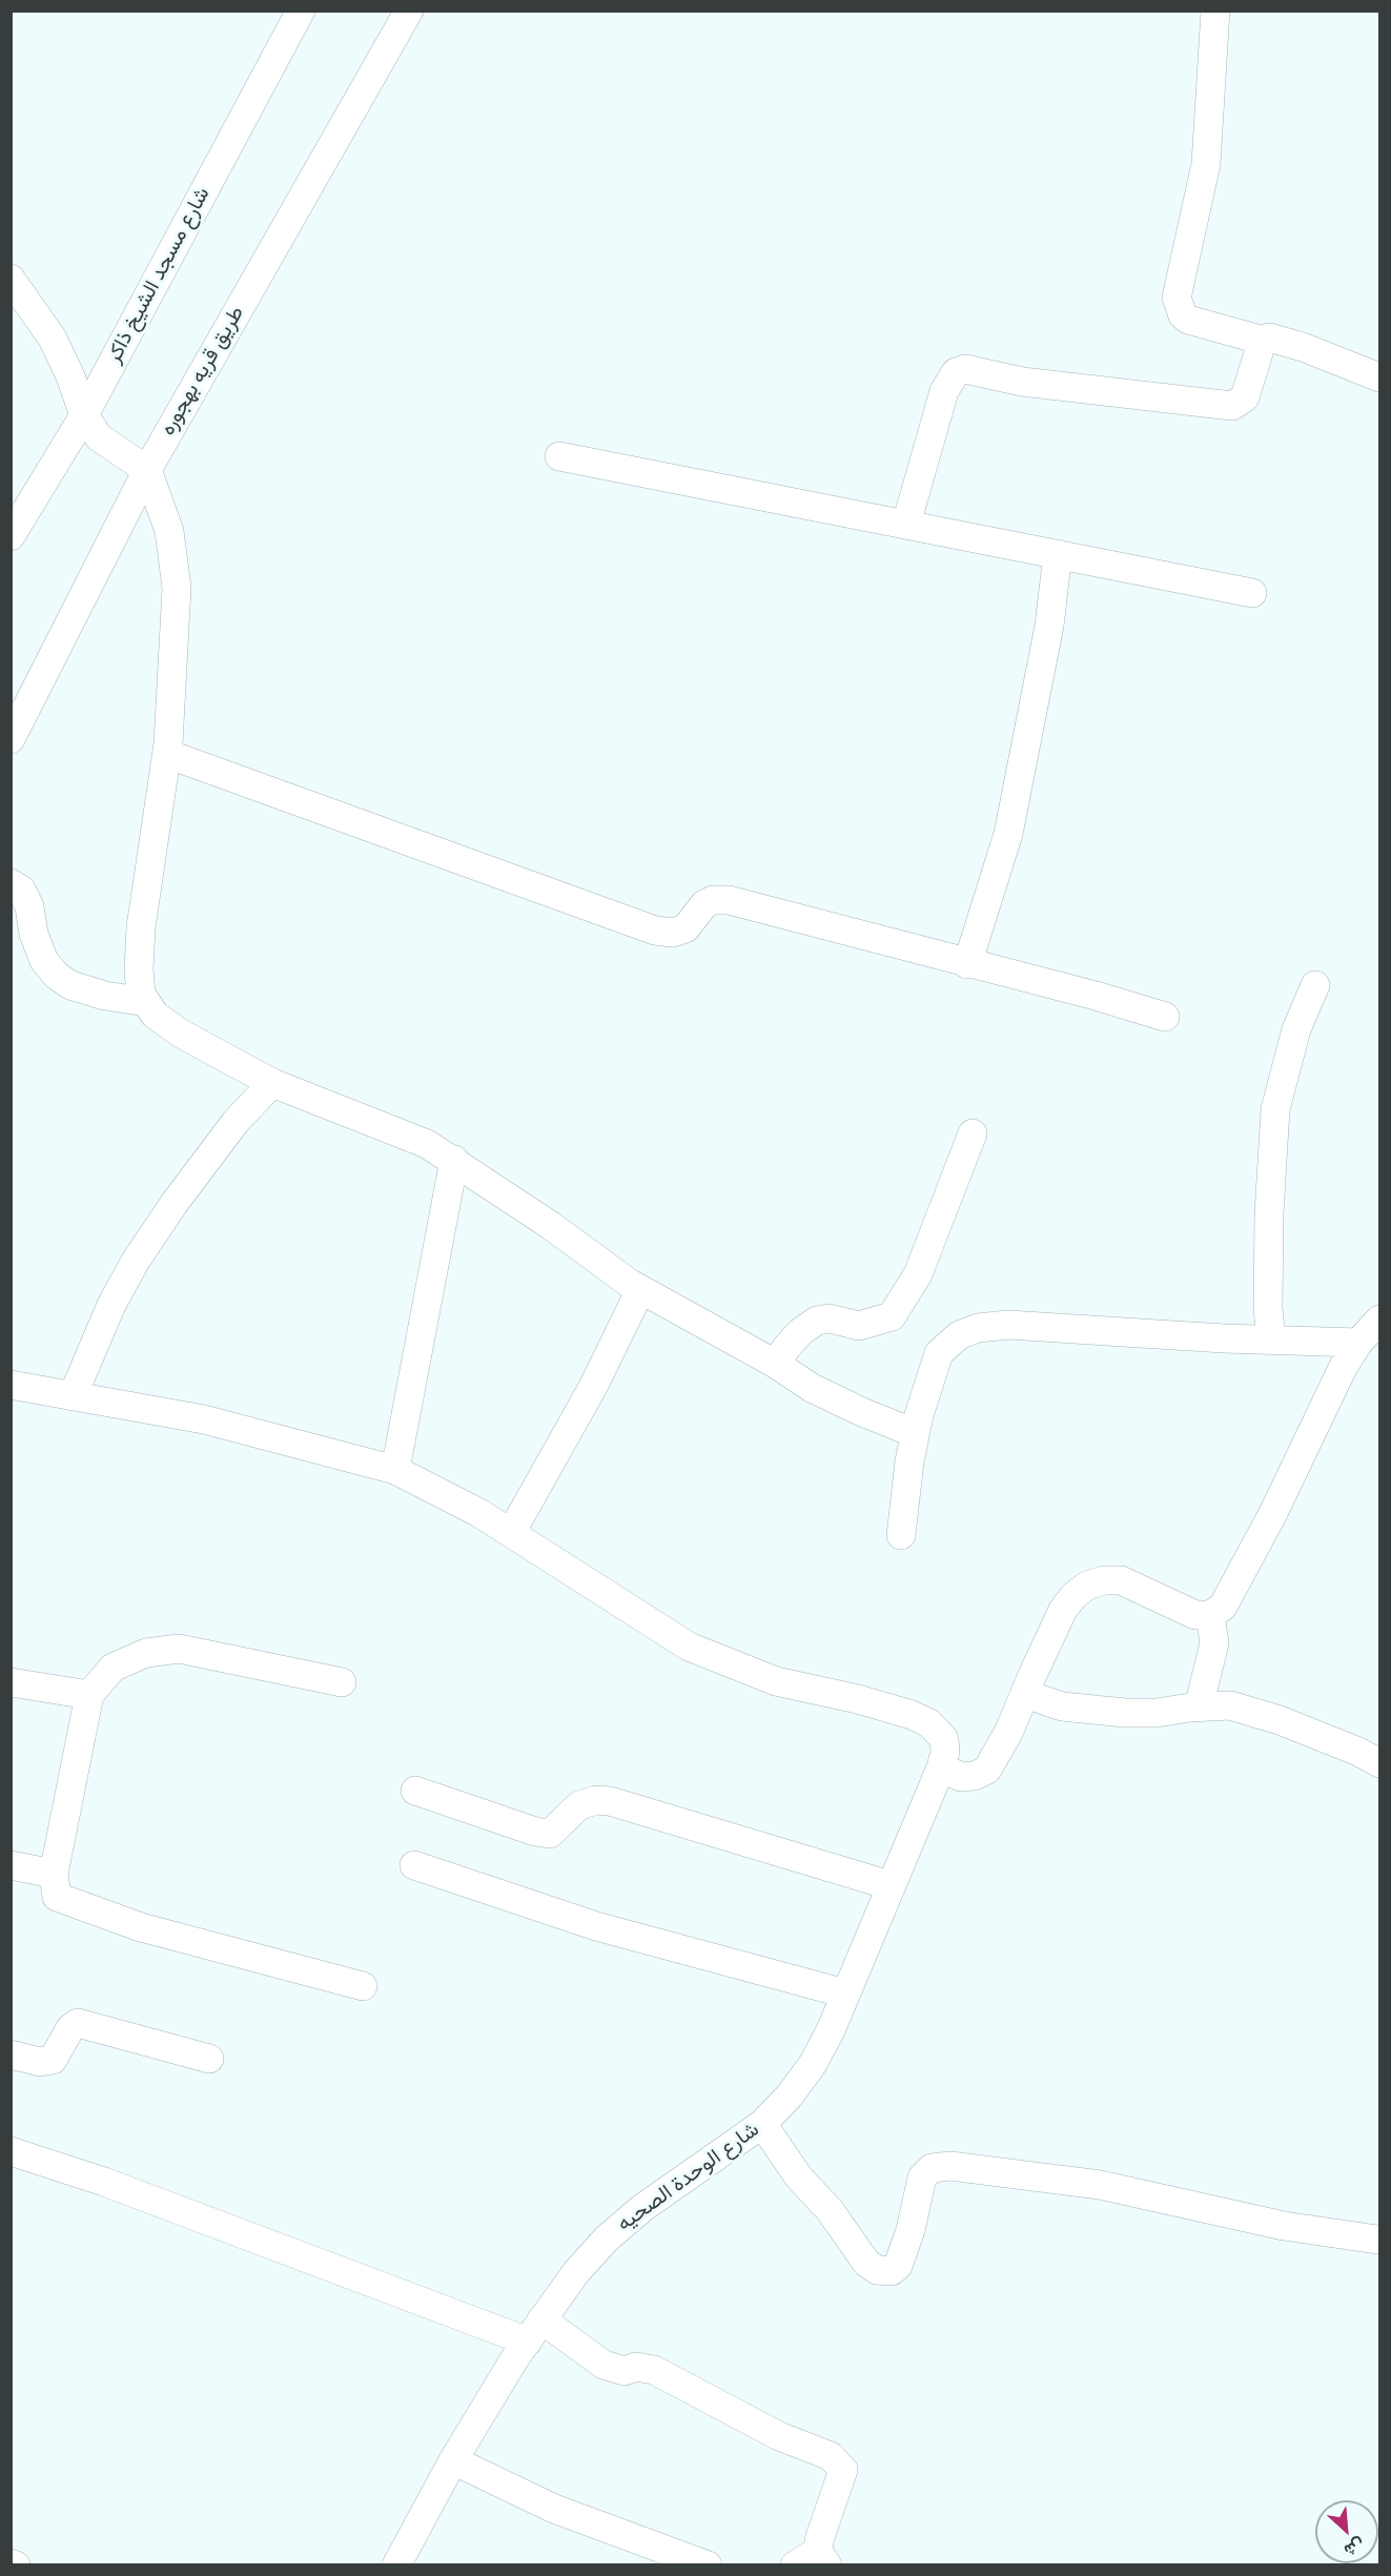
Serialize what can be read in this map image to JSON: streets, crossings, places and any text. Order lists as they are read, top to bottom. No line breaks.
{"streets":{"street":["شارع مسجد الشيخ ذاكر","طريق قريه بهجوره","شارع الوحدة الصحيه"]},"north":"bottom right"}
